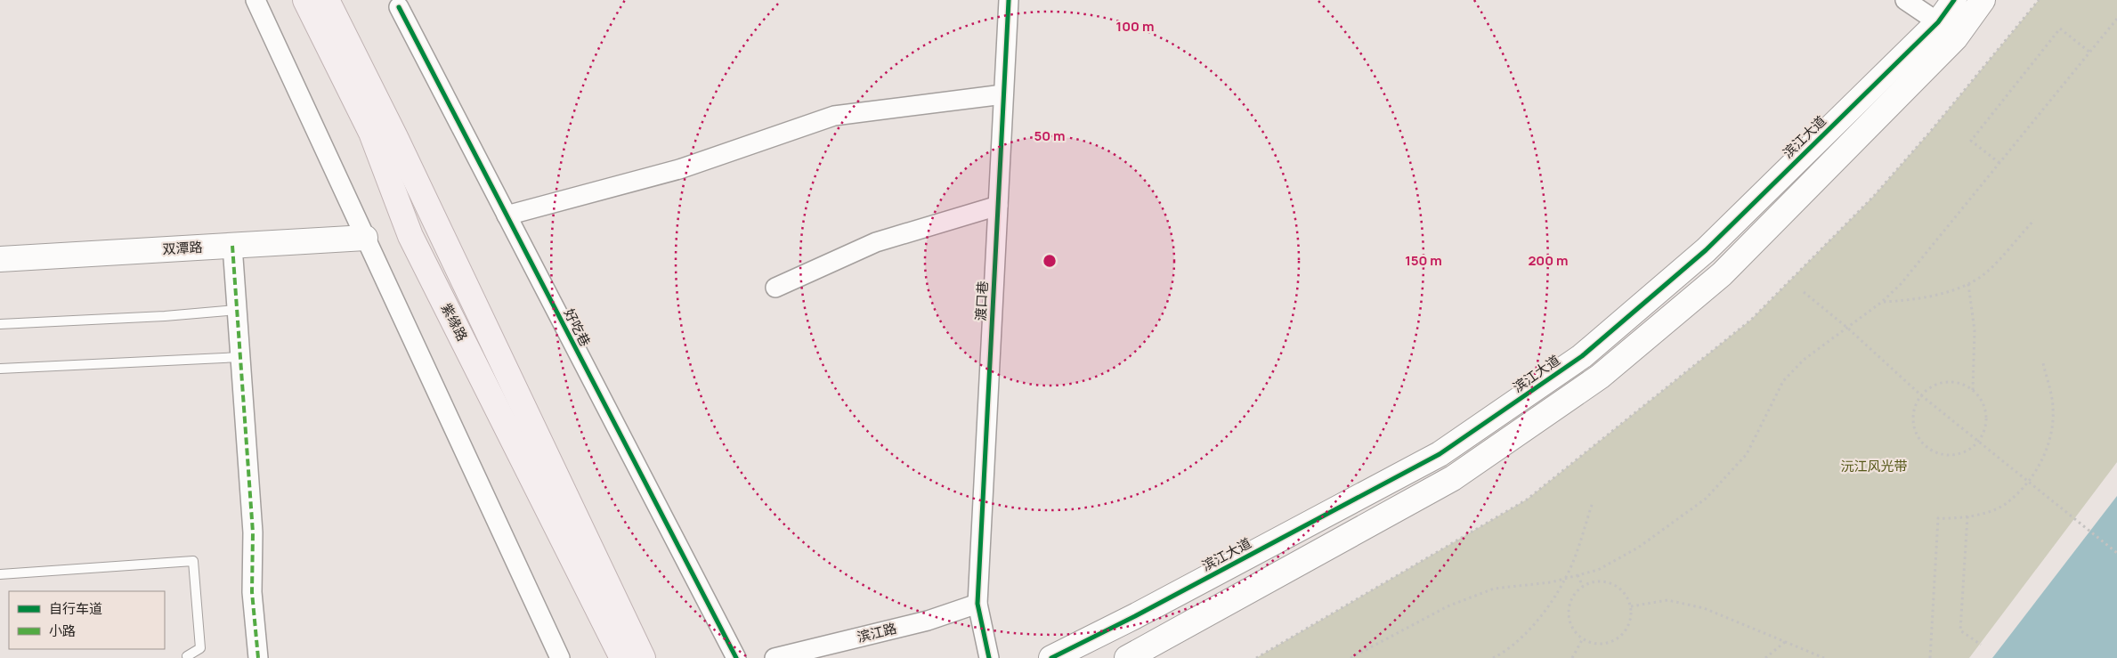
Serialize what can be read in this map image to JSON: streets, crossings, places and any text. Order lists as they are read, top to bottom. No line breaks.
{"streets":{"main road":["紫缘路"],"street":["滨江大道","双潭路","渡口巷","好吃巷","滨江路"]},"crossings":[["渡口巷","滨江路"]],"parks":["沅江风光带"],"legend":["自行车道","小路"],"rings":["100 m","50 m","150 m","200 m"]}
